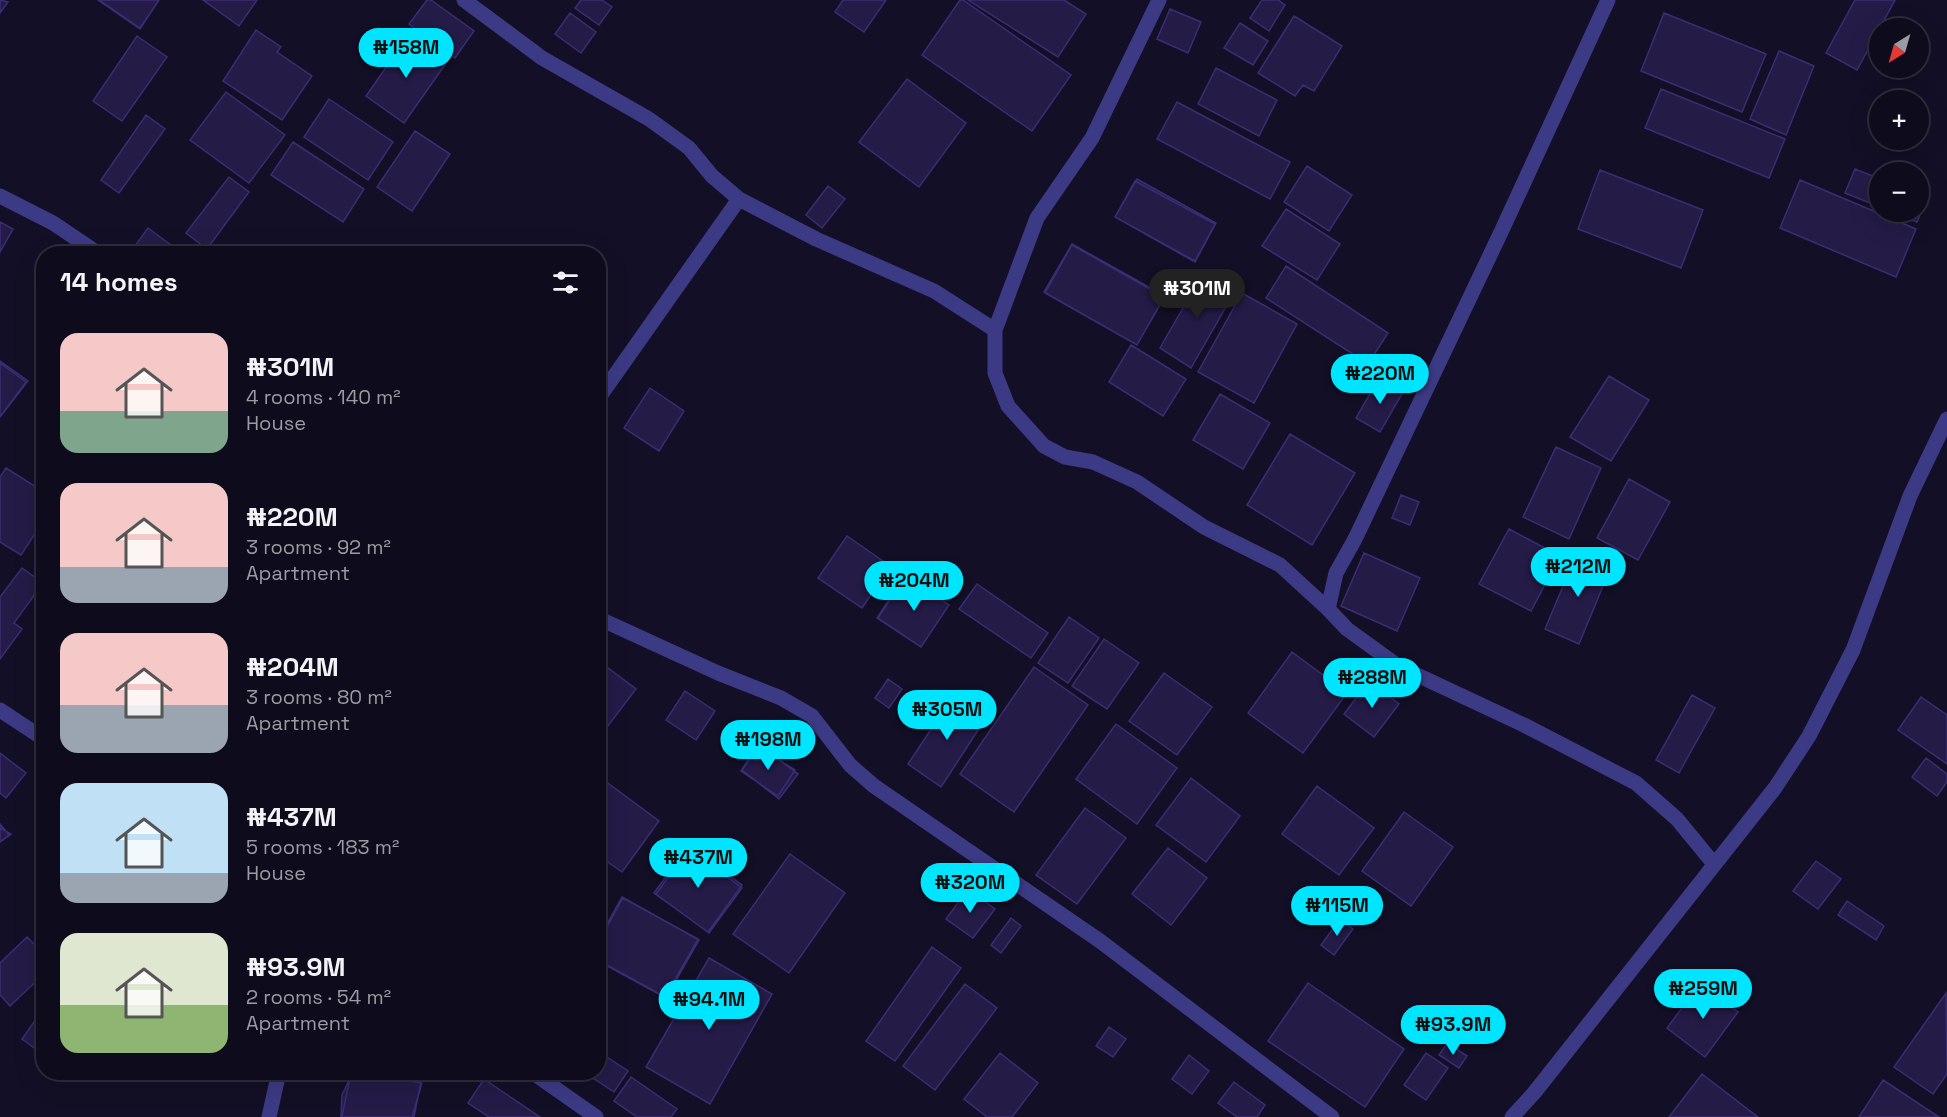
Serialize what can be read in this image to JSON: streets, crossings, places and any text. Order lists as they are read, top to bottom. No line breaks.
{"north":"bottom left","page":{"map_buttons":["+","−"],"price":["₦158M","₦301M","₦220M","₦212M","₦204M","₦288M","₦305M","₦198M","₦437M","₦320M","₦115M","₦259M","₦94.1M","₦93.9M"],"heading":"14 homes","list":[{"name":"₦301M","note":"4 rooms · 140 m² · House"},{"name":"₦220M","note":"3 rooms · 92 m² · Apartment"},{"name":"₦204M","note":"3 rooms · 80 m² · Apartment"},{"name":"₦437M","note":"5 rooms · 183 m² · House"},{"name":"₦93.9M","note":"2 rooms · 54 m² · Apartment"}]}}
